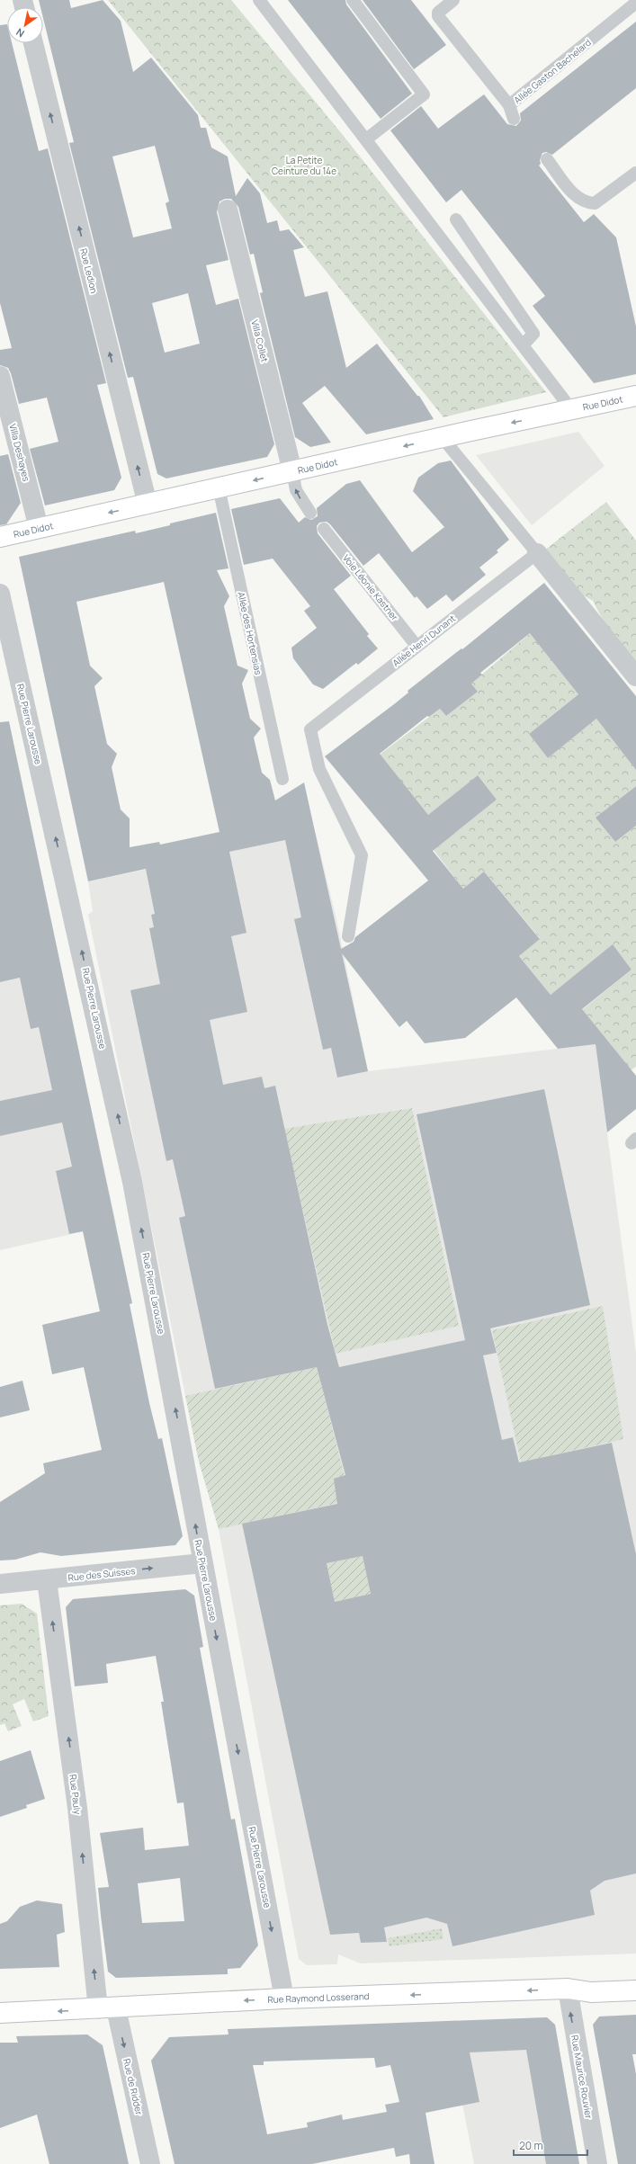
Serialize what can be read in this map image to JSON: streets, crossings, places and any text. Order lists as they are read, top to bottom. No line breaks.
{"streets":{"street":["Rue Ledion","Villa Collet","Rue Didot","Villa Deshayes","Rue Pierre Larousse","Rue des Suisses","Rue Pauly","Rue Raymond Losserand","Rue Maurice Rouvier","Rue de Ridder"],"lane":["Allée Gaston Bachelard","Voie Léonie Kastner","Allée des Hortensias","Allée Henri Dunant"]},"crossings":[["Rue Ledion","Rue Didot"],["Villa Collet","Rue Didot"],["Rue Didot","Villa Deshayes"],["Rue Didot","Allée des Hortensias"],["Voie Léonie Kastner","Allée Henri Dunant"],["Rue Pierre Larousse","Rue des Suisses"],["Rue Pierre Larousse","Rue Raymond Losserand"],["Rue des Suisses","Rue Pauly"],["Rue Pauly","Rue Raymond Losserand"],["Rue Pauly","Rue de Ridder"],["Rue Raymond Losserand","Rue Maurice Rouvier"],["Rue Raymond Losserand","Rue de Ridder"]],"one_way":["Rue Ledion","Rue Didot","Rue des Suisses","Rue Pauly","Rue Raymond Losserand","Rue Maurice Rouvier","Rue de Ridder"],"parks":["La Petite Ceinture du 14e"],"scale_bar":"20 m","north":"bottom left"}
